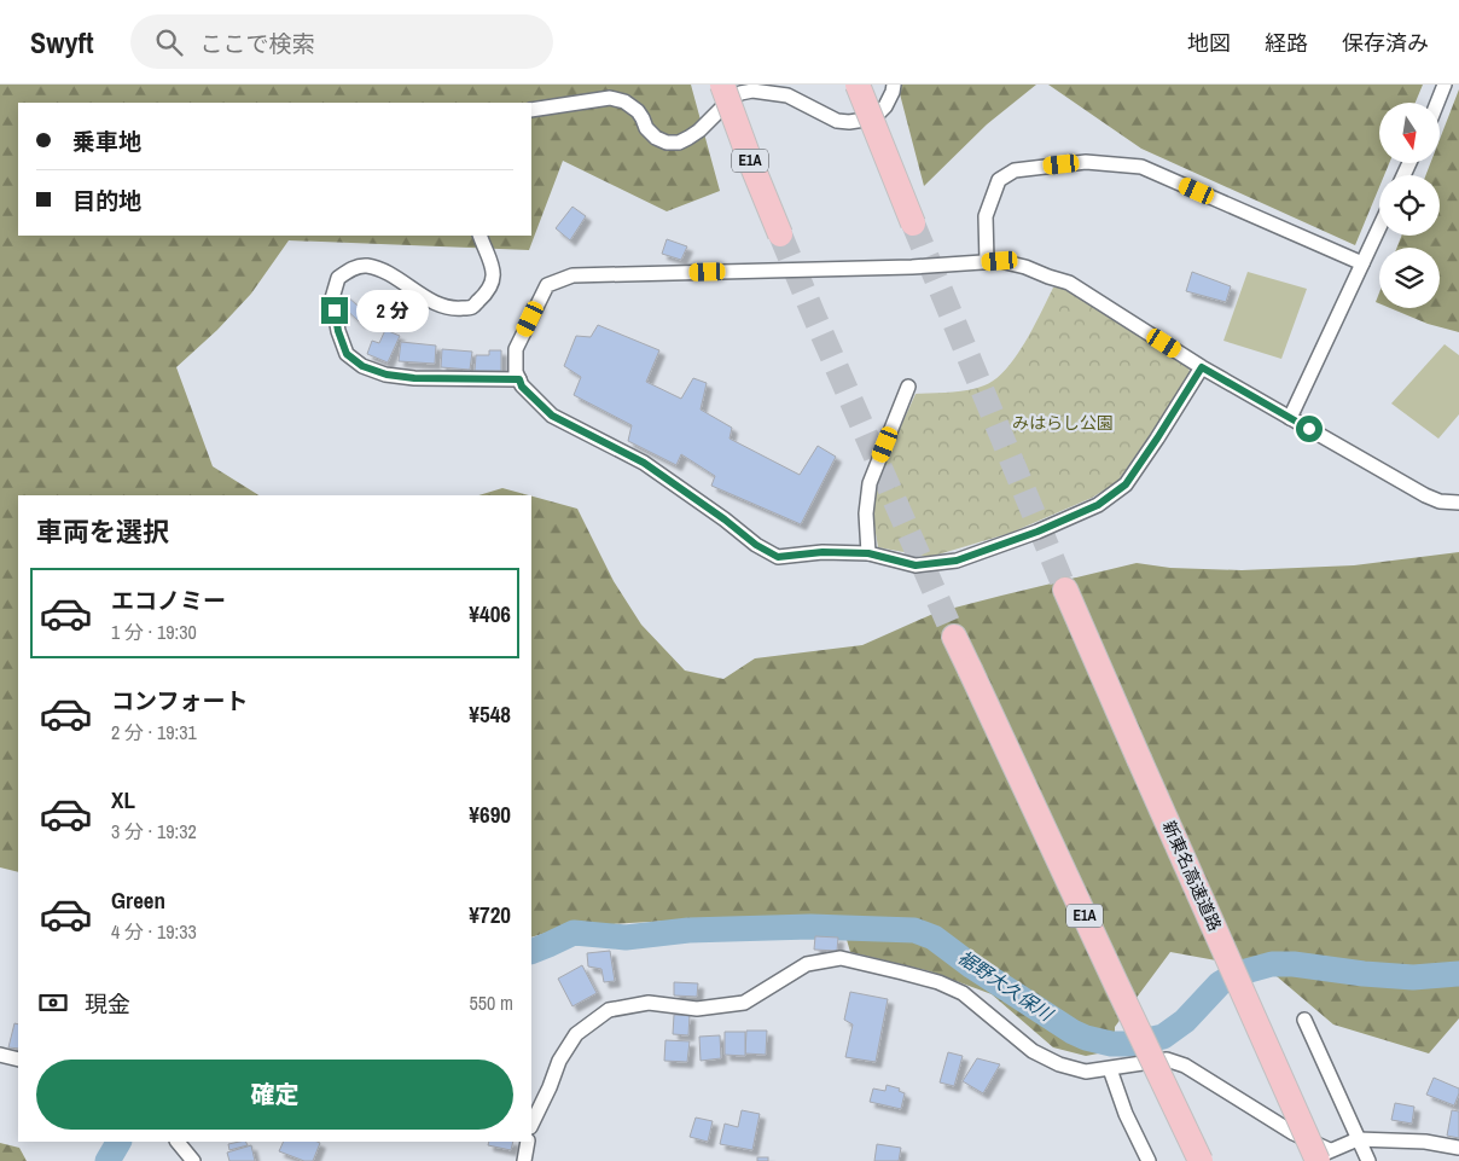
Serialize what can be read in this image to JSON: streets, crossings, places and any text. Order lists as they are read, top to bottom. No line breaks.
{"streets":{"highway":["E1A","新東名高速道路"]},"water":["裾野大久保川"],"parks":["みはらし公園"],"north":"bottom","page":{"header":"Swyft","search":"ここで検索","nav":["地図","経路","保存済み"],"banner":["乗車地","目的地"],"bubble":"2 分","heading":"車両を選択","list":[{"name":"エコノミー","note":"1 分 · 19:30","value":"¥406"},{"name":"コンフォート","note":"2 分 · 19:31","value":"¥548"},{"name":"XL","note":"3 分 · 19:32","value":"¥690"},{"name":"Green","note":"4 分 · 19:33","value":"¥720"}],"pay":["現金","550 m"],"buttons":"確定"}}
